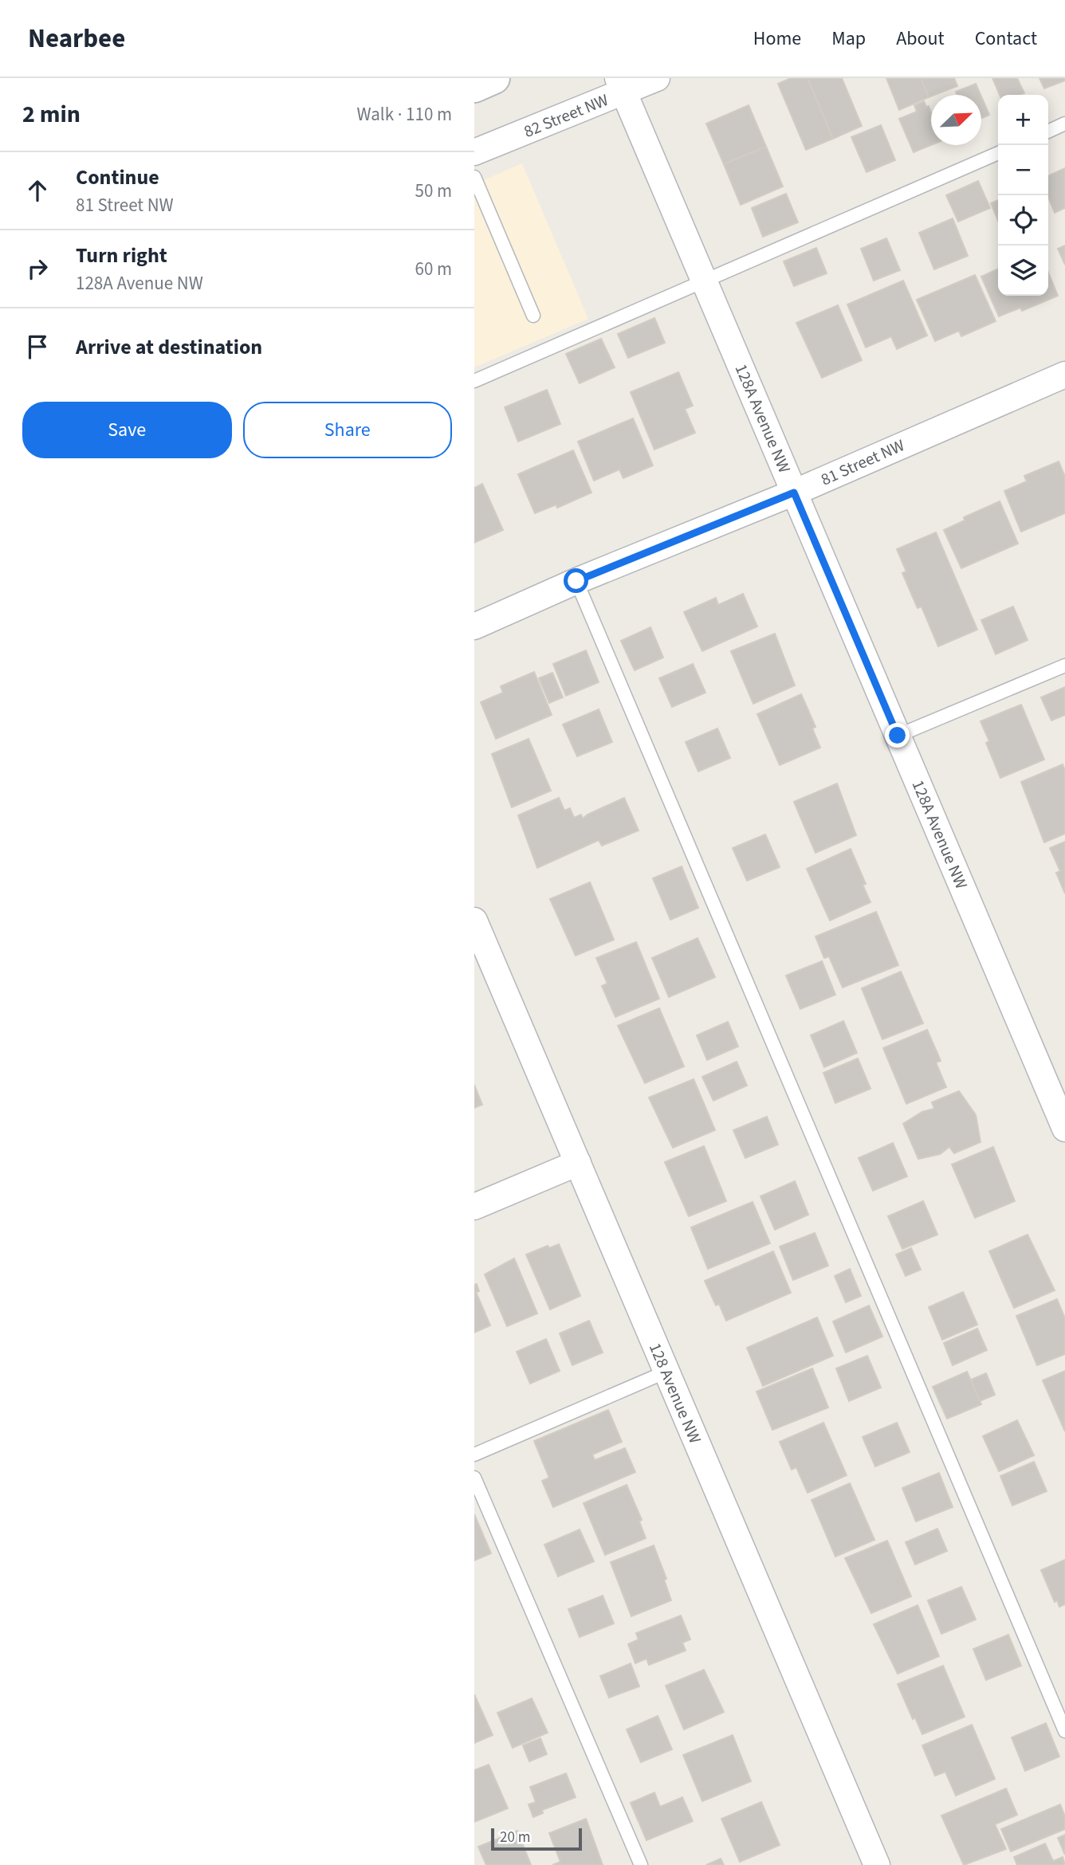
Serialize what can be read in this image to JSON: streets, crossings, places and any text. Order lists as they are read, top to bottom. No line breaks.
{"streets":{"street":["82 Street NW","128A Avenue NW","81 Street NW","128 Avenue NW"]},"crossings":[["82 Street NW","128A Avenue NW"],["128A Avenue NW","81 Street NW"]],"scale_bar":"20 m","north":"top right","page":{"header":"Nearbee","nav":["Home","Map","About","Contact"],"heading":["2 min","Walk · 110 m"],"map_buttons":["+","−"],"list":[["Continue","81 Street NW","50 m"],["Turn right","128A Avenue NW","60 m"],"Arrive at destination"],"buttons":["Save","Share"],"scale":"20 m"}}
